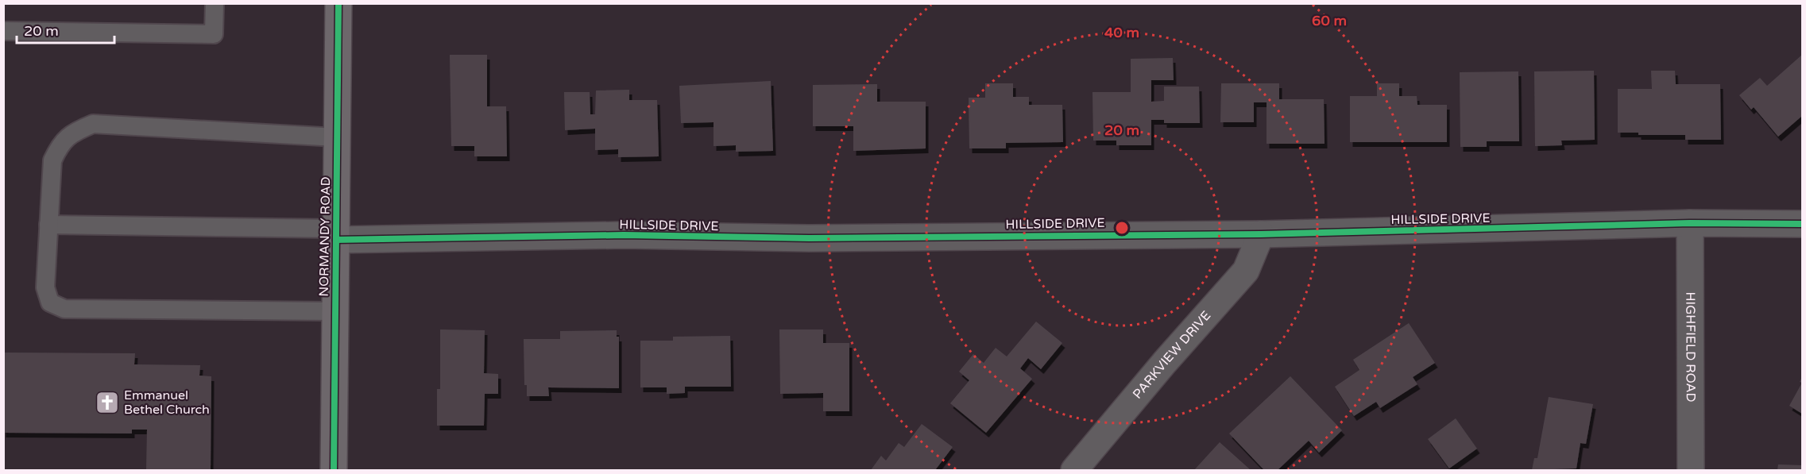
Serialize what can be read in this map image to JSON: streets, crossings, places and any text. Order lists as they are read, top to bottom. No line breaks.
{"streets":{"street":["HILLSIDE DRIVE","NORMANDY ROAD","HIGHFIELD ROAD","PARKVIEW DRIVE"]},"crossings":[["HILLSIDE DRIVE","NORMANDY ROAD"],["HILLSIDE DRIVE","HIGHFIELD ROAD"],["HILLSIDE DRIVE","PARKVIEW DRIVE"]],"places":{"church":["Emmanuel Bethel Church"]},"scale_bar":"20 m","rings":["60 m","40 m","20 m"]}
